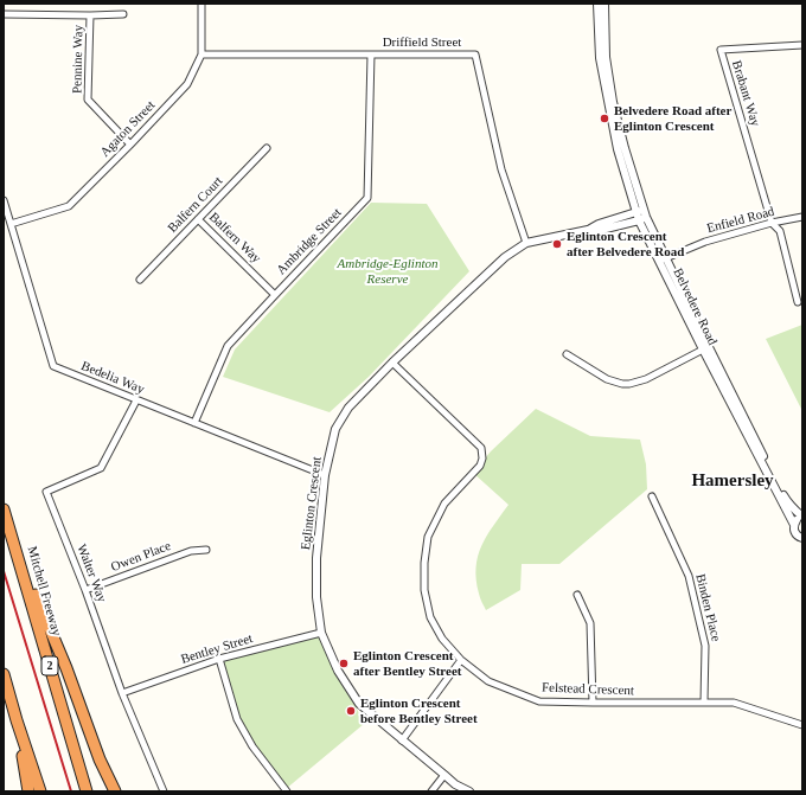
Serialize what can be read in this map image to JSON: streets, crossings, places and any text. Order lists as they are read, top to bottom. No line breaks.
{"streets":{"highway":["Mitchell Freeway","2"],"street":["Driffield Street","Pennine Way","Brabant Way","Agaton Street","Balfern Court","Enfield Road","Balfern Way","Ambridge Street","Belvedere Road","Bedelia Way","Eglinton Crescent","Owen Place","Walter Way","Binden Place","Bentley Street","Felstead Crescent"]},"crossings":[["Driffield Street","Agaton Street"],["Driffield Street","Ambridge Street"],["Driffield Street","Eglinton Crescent"],["Pennine Way","Agaton Street"],["Brabant Way","Enfield Road"],["Agaton Street","Bedelia Way"],["Balfern Court","Balfern Way"],["Enfield Road","Belvedere Road"],["Balfern Way","Ambridge Street"],["Ambridge Street","Bedelia Way"],["Belvedere Road","Eglinton Crescent"],["Bedelia Way","Eglinton Crescent"],["Bedelia Way","Walter Way"],["Eglinton Crescent","Bentley Street"],["Eglinton Crescent","Felstead Crescent"],["Owen Place","Walter Way"],["Walter Way","Bentley Street"],["Binden Place","Felstead Crescent"]],"districts":["Hamersley"],"parks":["Ambridge-Eglinton Reserve"],"places":["Belvedere Road after Eglinton Crescent","Eglinton Crescent after Belvedere Road","Eglinton Crescent after Bentley Street","Eglinton Crescent before Bentley Street"]}
